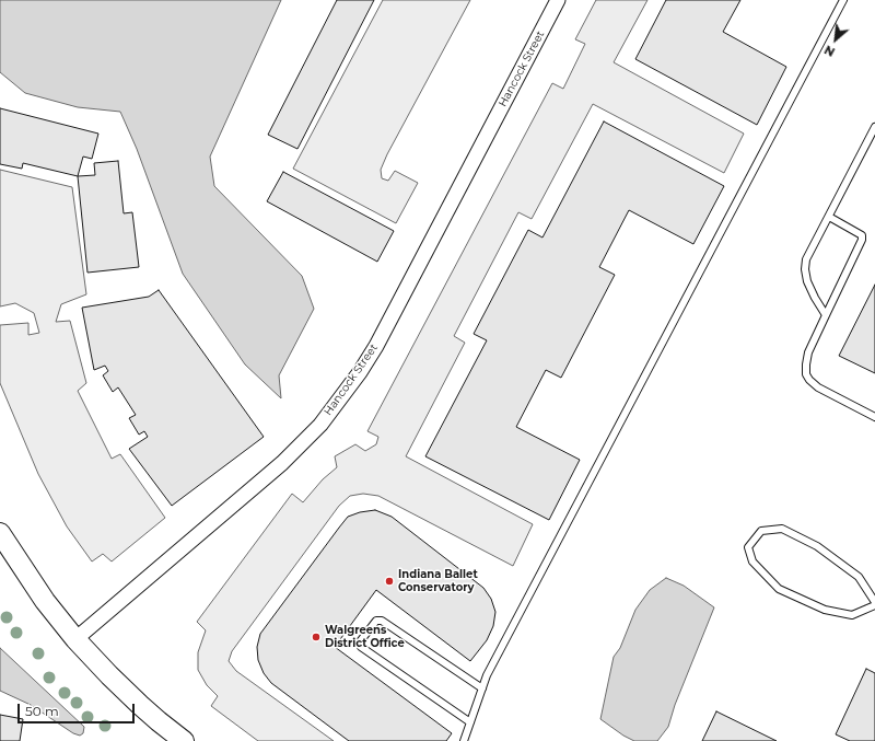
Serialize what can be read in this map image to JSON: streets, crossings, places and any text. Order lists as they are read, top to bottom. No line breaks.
{"streets":{"street":["Hancock Street"]},"places":["Indiana Ballet Conservatory","Walgreens District Office"],"scale_bar":"50 m","north":"bottom left"}
